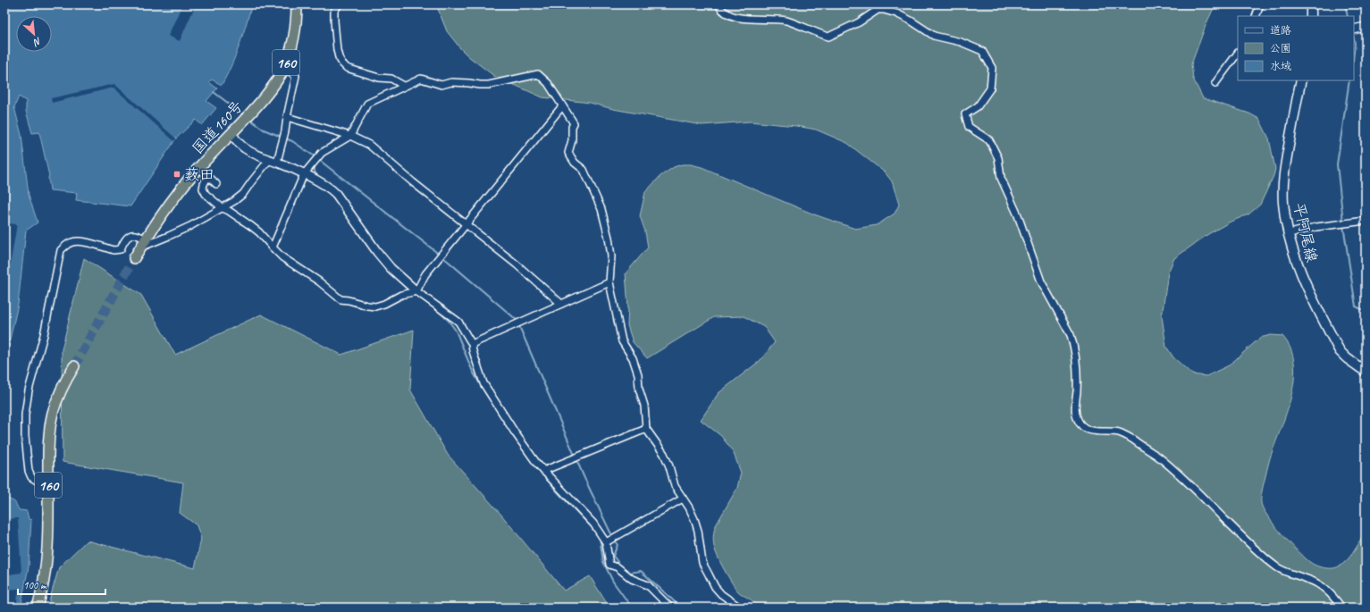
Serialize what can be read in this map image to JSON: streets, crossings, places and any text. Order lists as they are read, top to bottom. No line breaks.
{"streets":{"highway":["160","国道160号"],"main road":["平阿尾線"]},"places":{"transit":["薮田"]},"legend":["道路","公園","水域"],"scale_bar":"100 m","north":"bottom right"}
